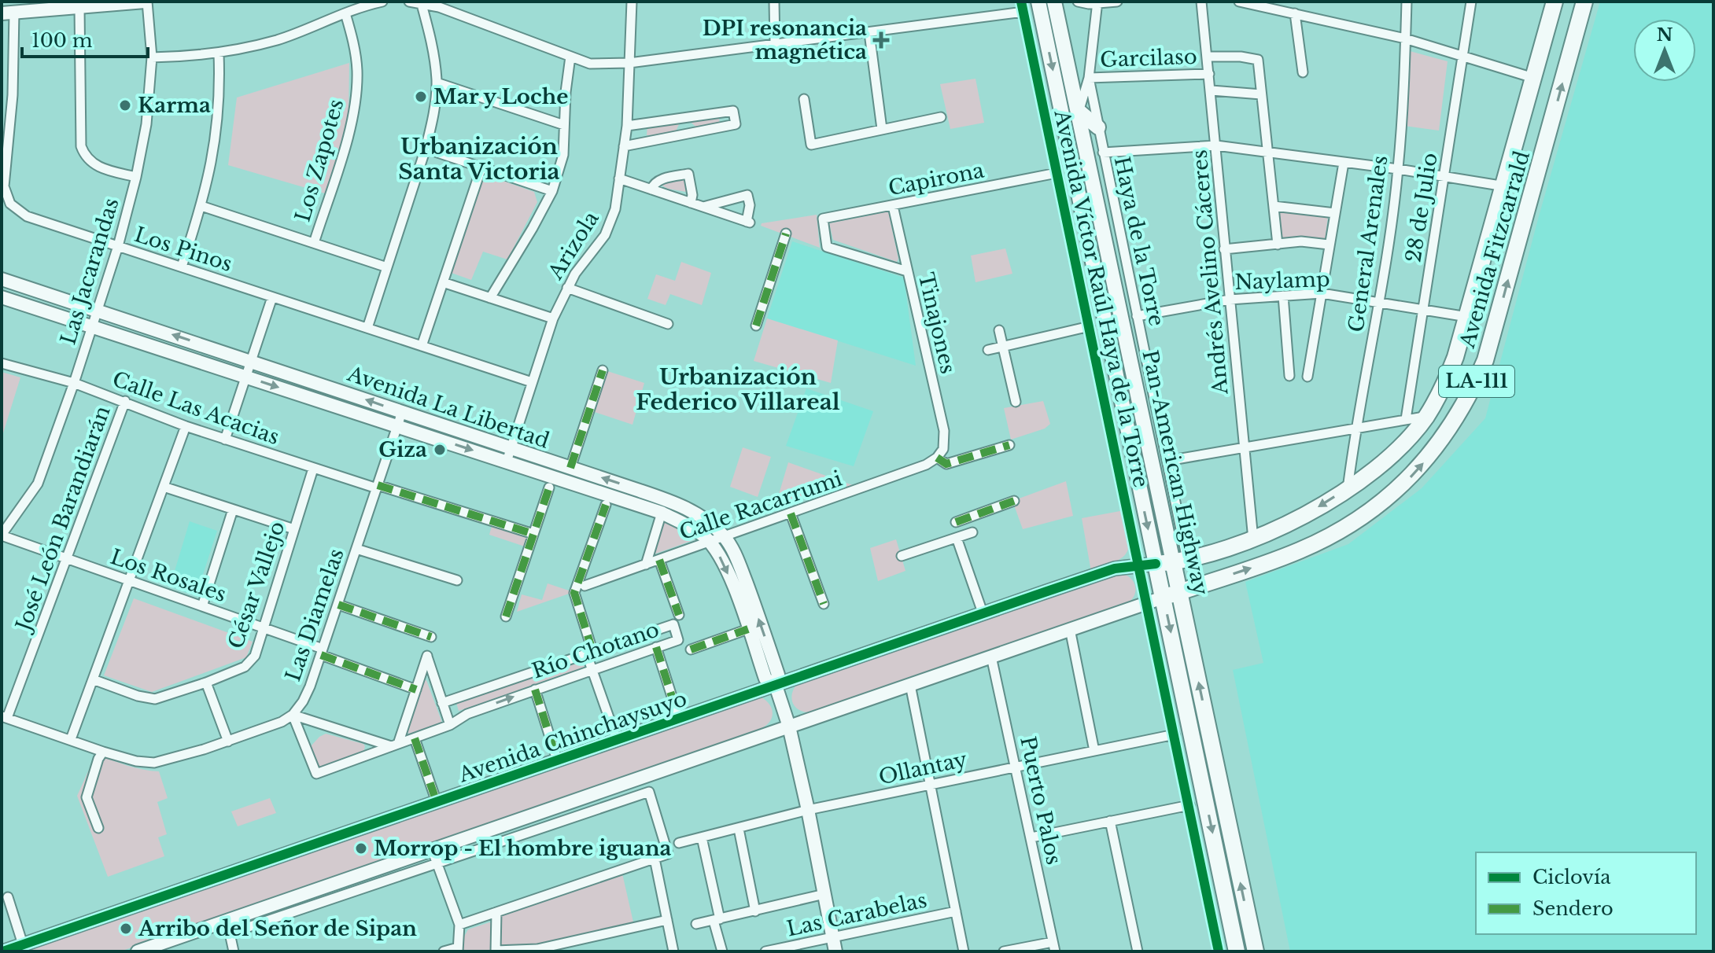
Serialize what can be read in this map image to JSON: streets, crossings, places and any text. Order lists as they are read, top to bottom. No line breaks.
{"streets":{"highway":["Avenida Fitzcarrald","LA-111","Pan-American Highway"],"street":["Garcilaso","Los Zapotes","Capirona","28 de Julio","Haya de la Torre","General Arenales","Arizola","Los Pinos","Las Jacarandas","Andrés Avelino Cáceres","Naylamp","Avenida Víctor Raúl Haya de la Torre","Tinajones","Avenida La Libertad","Calle Las Acacias","Calle Racarrumi","José León Barandiarán","Los Rosales","César Vallejo","Las Diamelas","Río Chotano","Avenida Chinchaysuyo","Ollantay","Puerto Palos","Las Carabelas"]},"crossings":[["Garcilaso","Haya de la Torre"],["Garcilaso","Andrés Avelino Cáceres"],["Capirona","Avenida Víctor Raúl Haya de la Torre"],["Capirona","Tinajones"],["28 de Julio","Naylamp"],["Haya de la Torre","Avenida Fitzcarrald"],["Haya de la Torre","Naylamp"],["Haya de la Torre","Pan-American Highway"],["General Arenales","Avenida Fitzcarrald"],["General Arenales","Naylamp"],["Arizola","Los Pinos"],["Arizola","Avenida La Libertad"],["Los Pinos","Las Jacarandas"],["Avenida Fitzcarrald","Andrés Avelino Cáceres"],["Avenida Fitzcarrald","Naylamp"],["Avenida Fitzcarrald","Pan-American Highway"],["Avenida Fitzcarrald","Avenida Chinchaysuyo"],["Las Jacarandas","Avenida La Libertad"],["Las Jacarandas","Calle Las Acacias"],["Las Jacarandas","Los Rosales"],["Andrés Avelino Cáceres","Naylamp"],["Avenida Víctor Raúl Haya de la Torre","Avenida Chinchaysuyo"],["Avenida Víctor Raúl Haya de la Torre","Ollantay"],["Tinajones","Calle Racarrumi"],["Avenida La Libertad","Calle Racarrumi"],["Avenida La Libertad","Las Diamelas"],["Avenida La Libertad","Avenida Chinchaysuyo"],["Avenida La Libertad","Ollantay"],["Avenida La Libertad","Las Carabelas"],["Calle Las Acacias","José León Barandiarán"],["Calle Las Acacias","César Vallejo"],["Calle Las Acacias","Las Diamelas"],["Pan-American Highway","Avenida Chinchaysuyo"],["José León Barandiarán","Los Rosales"],["Los Rosales","César Vallejo"],["Los Rosales","Las Diamelas"],["Las Diamelas","Río Chotano"],["Ollantay","Puerto Palos"]],"districts":["Urbanización Santa Victoria","Urbanización Federico Villareal"],"places":{"health":["DPI resonancia magnética"],"other":["Mar y Loche","Karma","Giza","Morrop - El hombre iguana","Arribo del Señor de Sipan"]},"legend":["Ciclovía","Sendero"],"scale_bar":"100 m","north":"top"}
